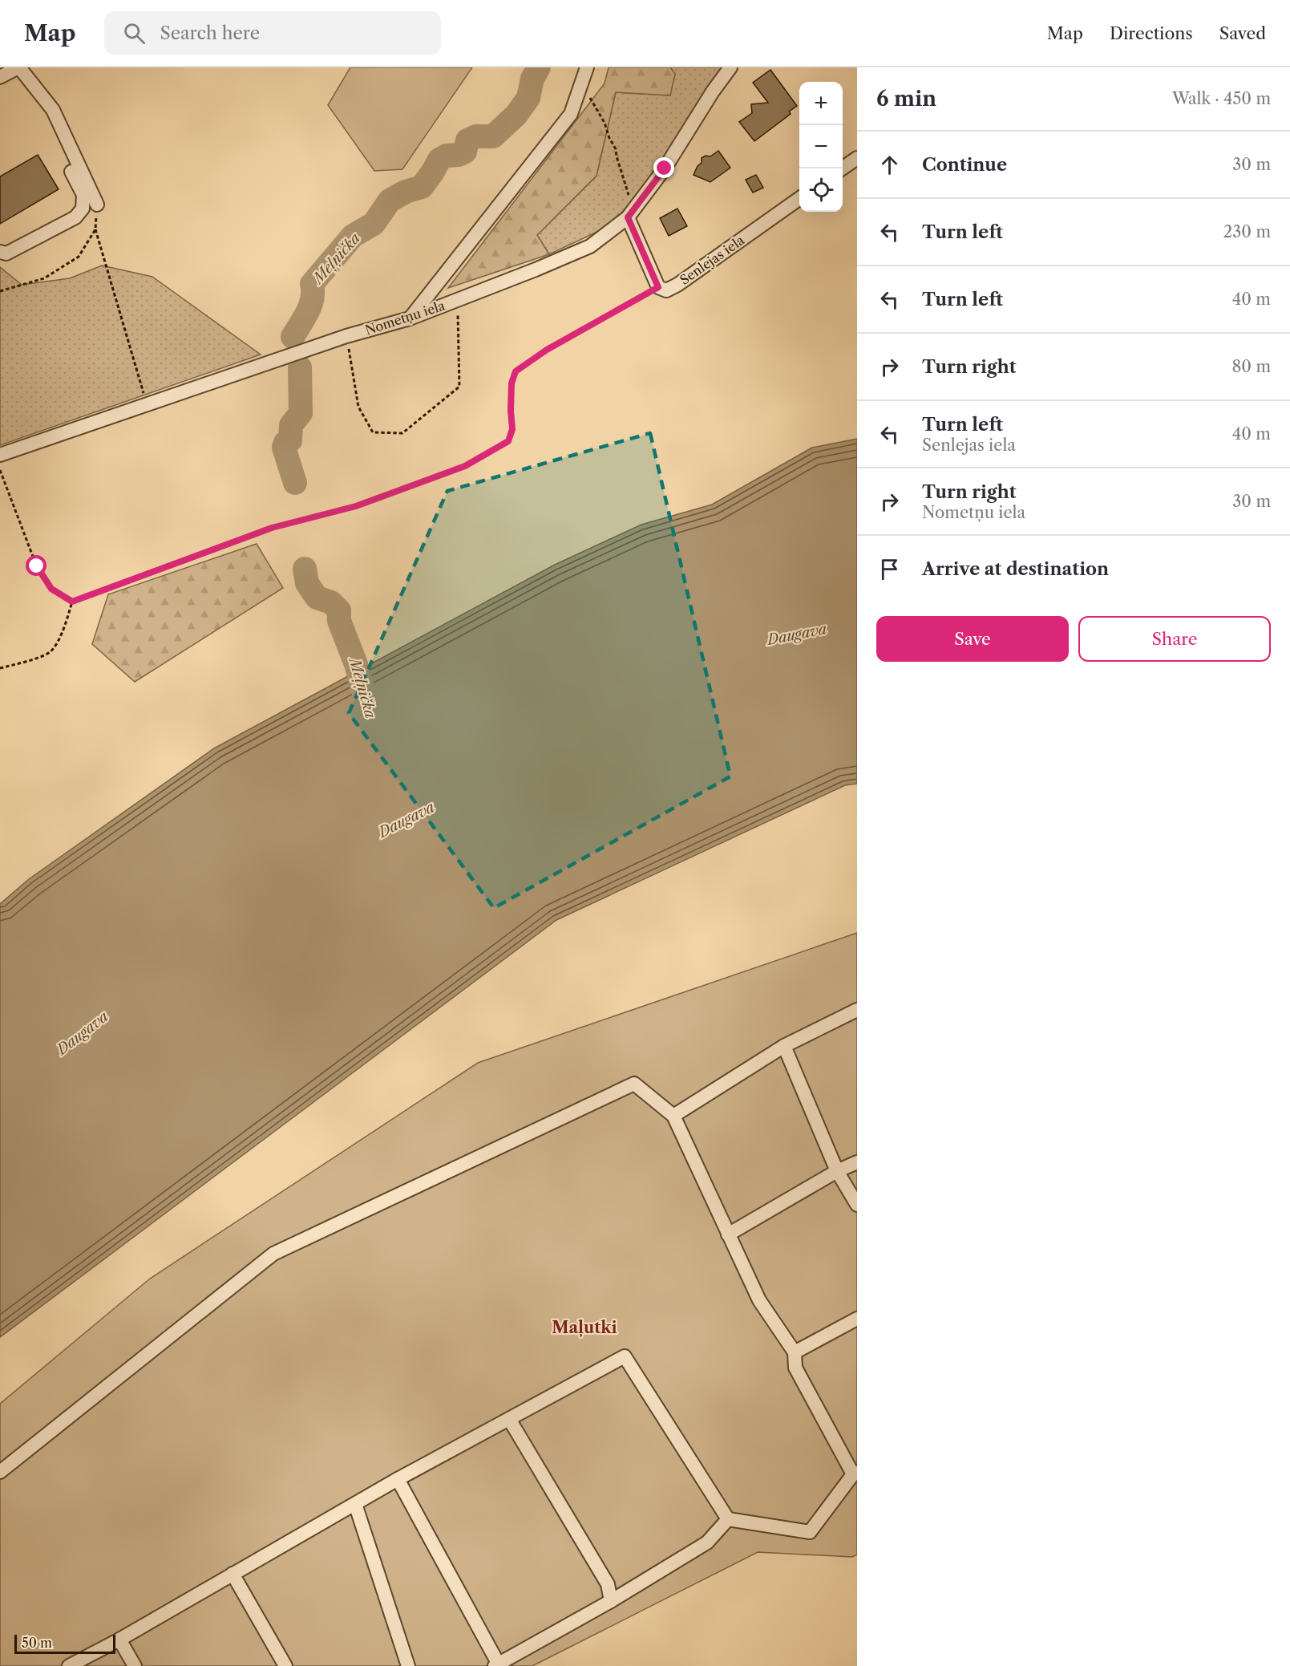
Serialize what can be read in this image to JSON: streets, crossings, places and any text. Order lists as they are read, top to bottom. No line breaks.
{"streets":{"street":["Senlejas iela","Nometņu iela"]},"districts":["Maļutki"],"water":["Meļņička","Daugava"],"scale_bar":"50 m","page":{"header":"Map","search":"Search here","nav":["Map","Directions","Saved"],"heading":["6 min","Walk · 450 m"],"map_buttons":["+","−"],"list":[["Continue","30 m"],["Turn left","230 m"],["Turn left","40 m"],["Turn right","80 m"],["Turn left","Senlejas iela","40 m"],["Turn right","Nometņu iela","30 m"],"Arrive at destination"],"buttons":["Save","Share"],"scale":"50 m"}}
